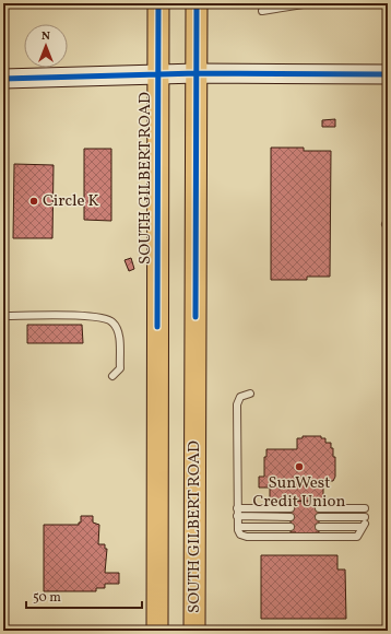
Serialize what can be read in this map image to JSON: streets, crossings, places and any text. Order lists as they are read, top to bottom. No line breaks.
{"streets":{"main road":["SOUTH GILBERT ROAD"]},"places":["Circle K","SunWest Credit Union"],"scale_bar":"50 m","north":"top"}
